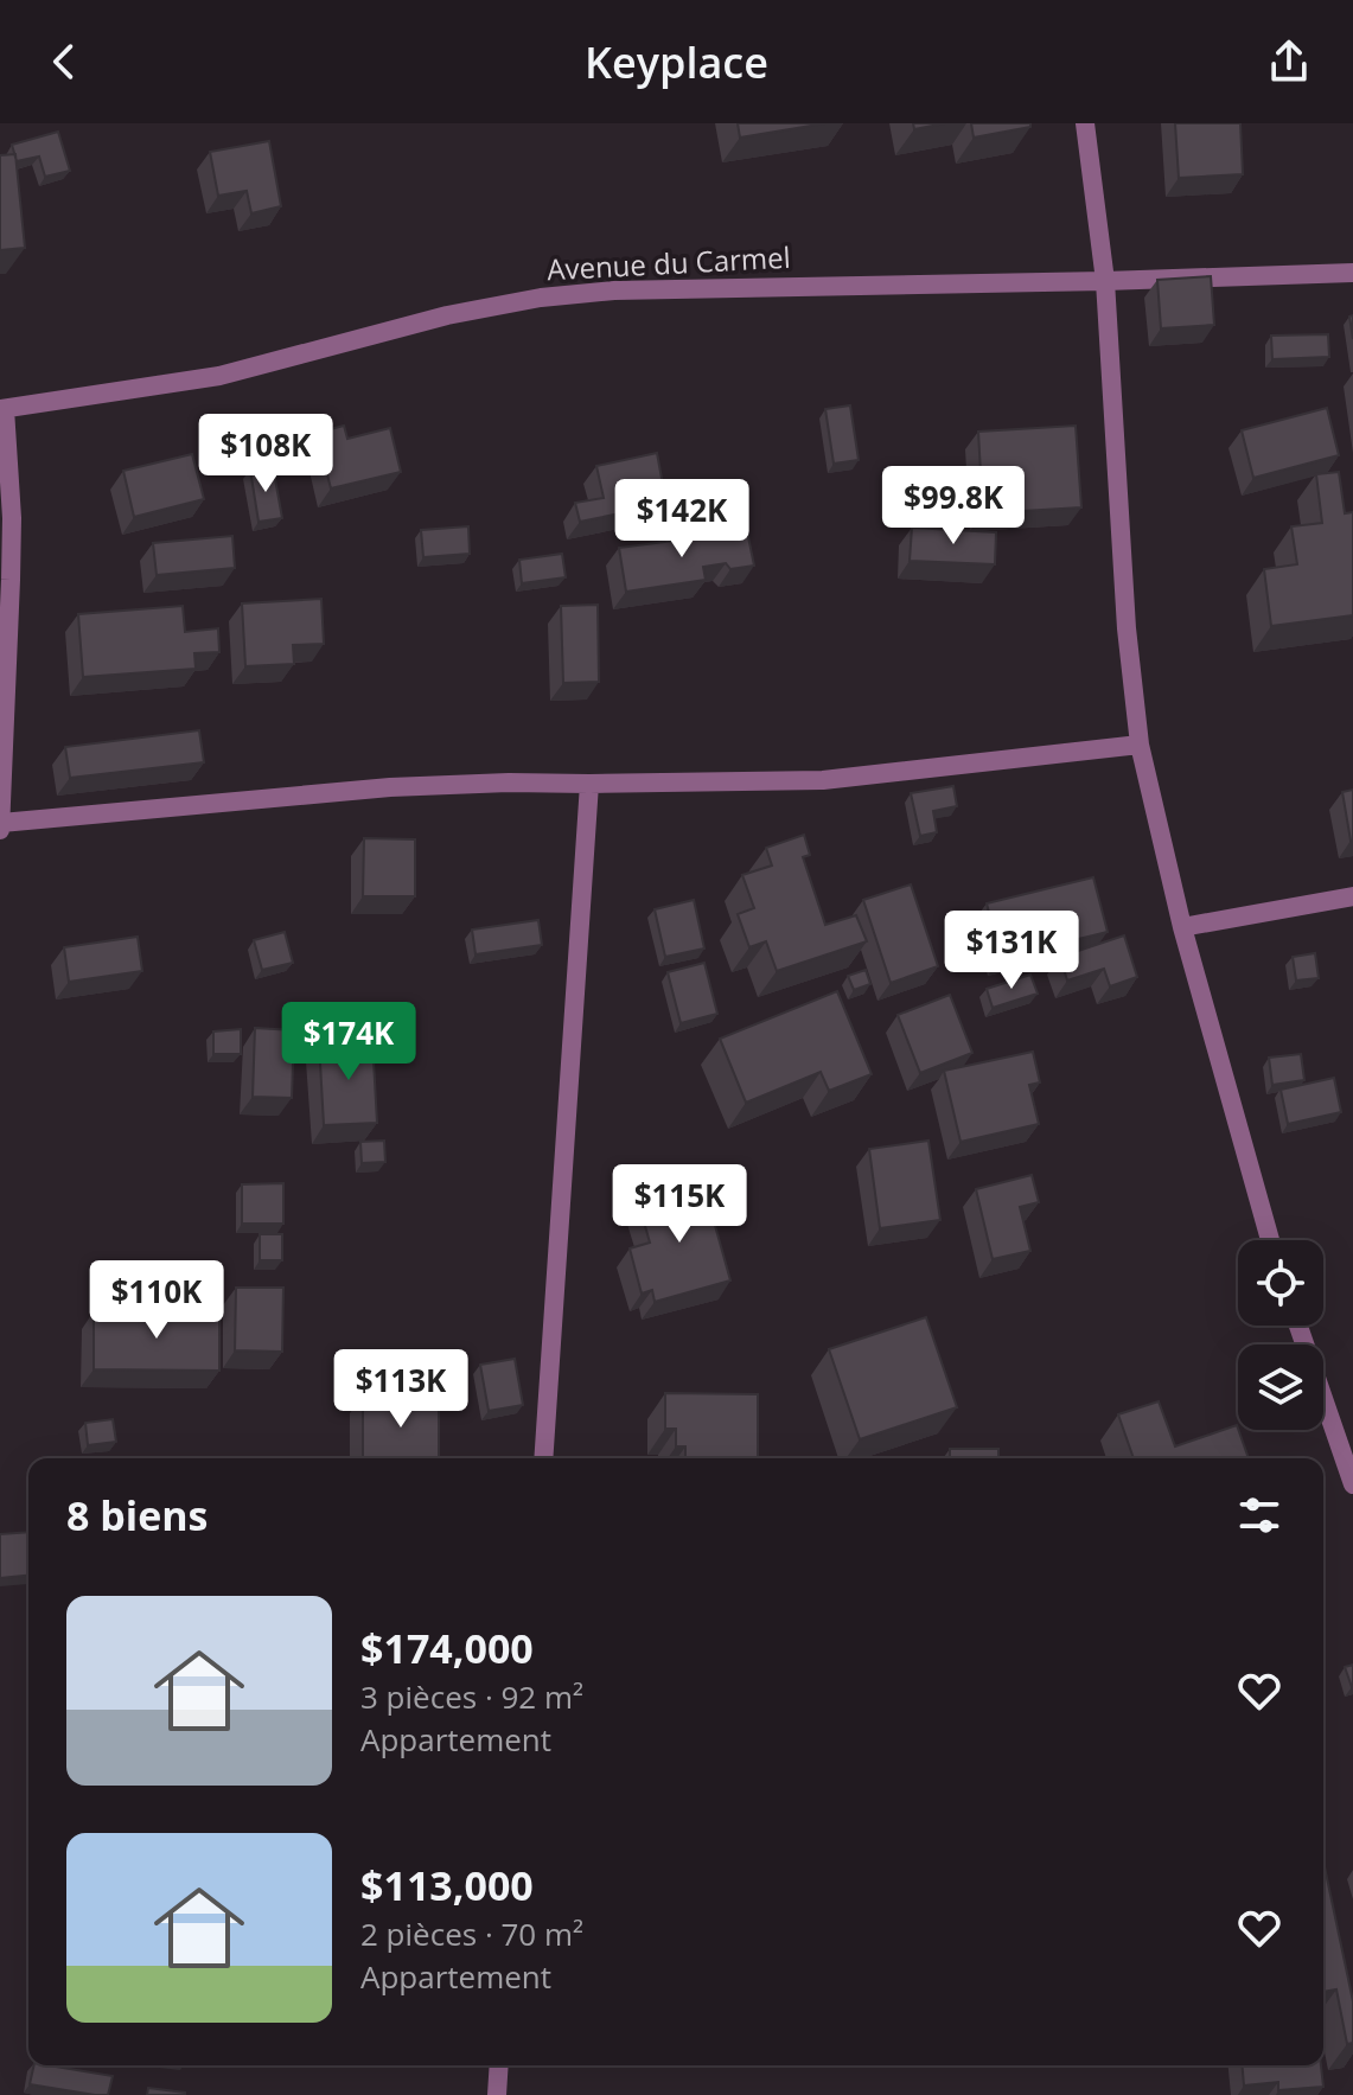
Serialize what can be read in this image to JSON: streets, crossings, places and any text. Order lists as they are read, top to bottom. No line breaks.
{"streets":{"street":["Avenue du Carmel"]},"page":{"header":"Keyplace","price":["$108K","$99.8K","$142K","$131K","$174K","$115K","$110K","$113K"],"heading":"8 biens","list":[{"name":"$174,000","note":"3 pièces · 92 m² · Appartement"},{"name":"$113,000","note":"2 pièces · 70 m² · Appartement"}]}}
